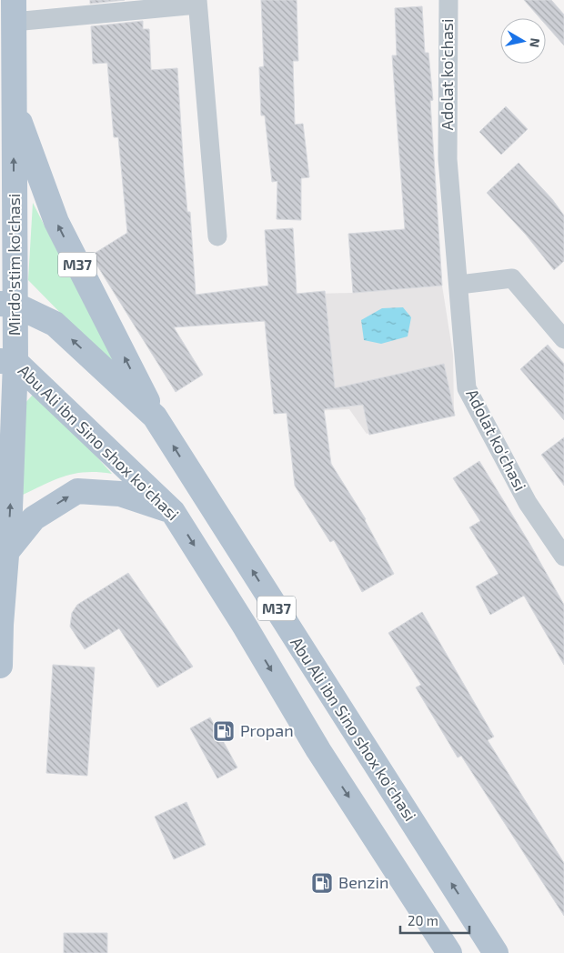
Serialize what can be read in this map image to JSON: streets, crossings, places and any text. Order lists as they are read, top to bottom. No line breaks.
{"streets":{"main road":["Mirdo'stim ko'chasi","M37","Abu Ali ibn Sino shox ko'chasi"],"street":["Adolat ko'chasi"]},"crossings":[["Mirdo'stim ko'chasi","M37"],["Mirdo'stim ko'chasi","Abu Ali ibn Sino shox ko'chasi"],["M37","Abu Ali ibn Sino shox ko'chasi"]],"places":{"fuel station":["Propan","Benzin"]},"scale_bar":"20 m","north":"right"}
